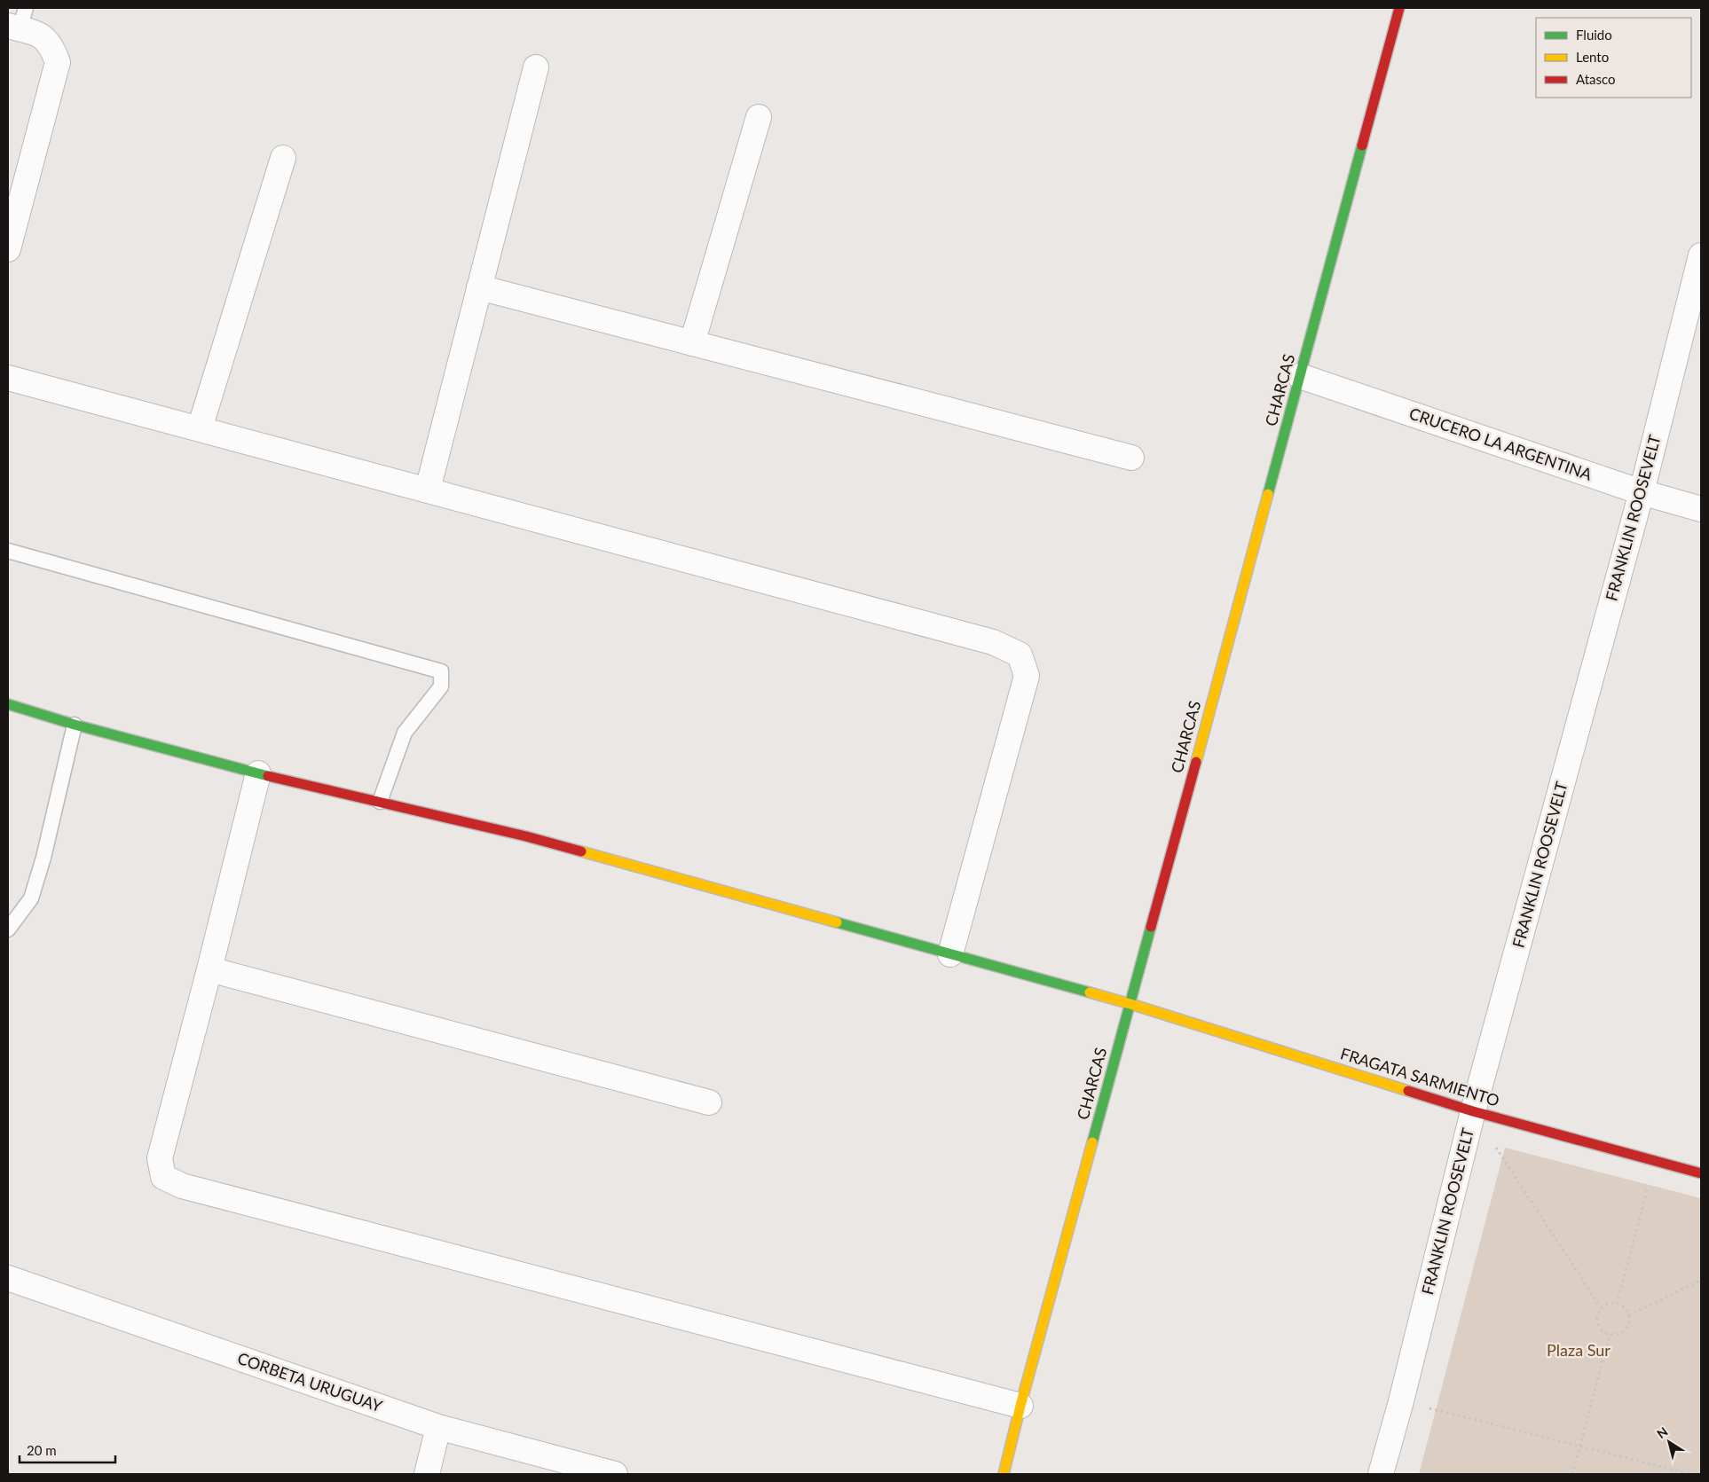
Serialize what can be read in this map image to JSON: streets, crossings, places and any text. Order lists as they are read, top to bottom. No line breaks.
{"streets":{"street":["CHARCAS","CRUCERO LA ARGENTINA","FRANKLIN ROOSEVELT","FRAGATA SARMIENTO","CORBETA URUGUAY"]},"crossings":[["CHARCAS","CRUCERO LA ARGENTINA"],["CHARCAS","FRAGATA SARMIENTO"],["CRUCERO LA ARGENTINA","FRANKLIN ROOSEVELT"],["FRANKLIN ROOSEVELT","FRAGATA SARMIENTO"]],"parks":["Plaza Sur"],"legend":["Fluido","Lento","Atasco"],"scale_bar":"20 m","north":"top left"}
